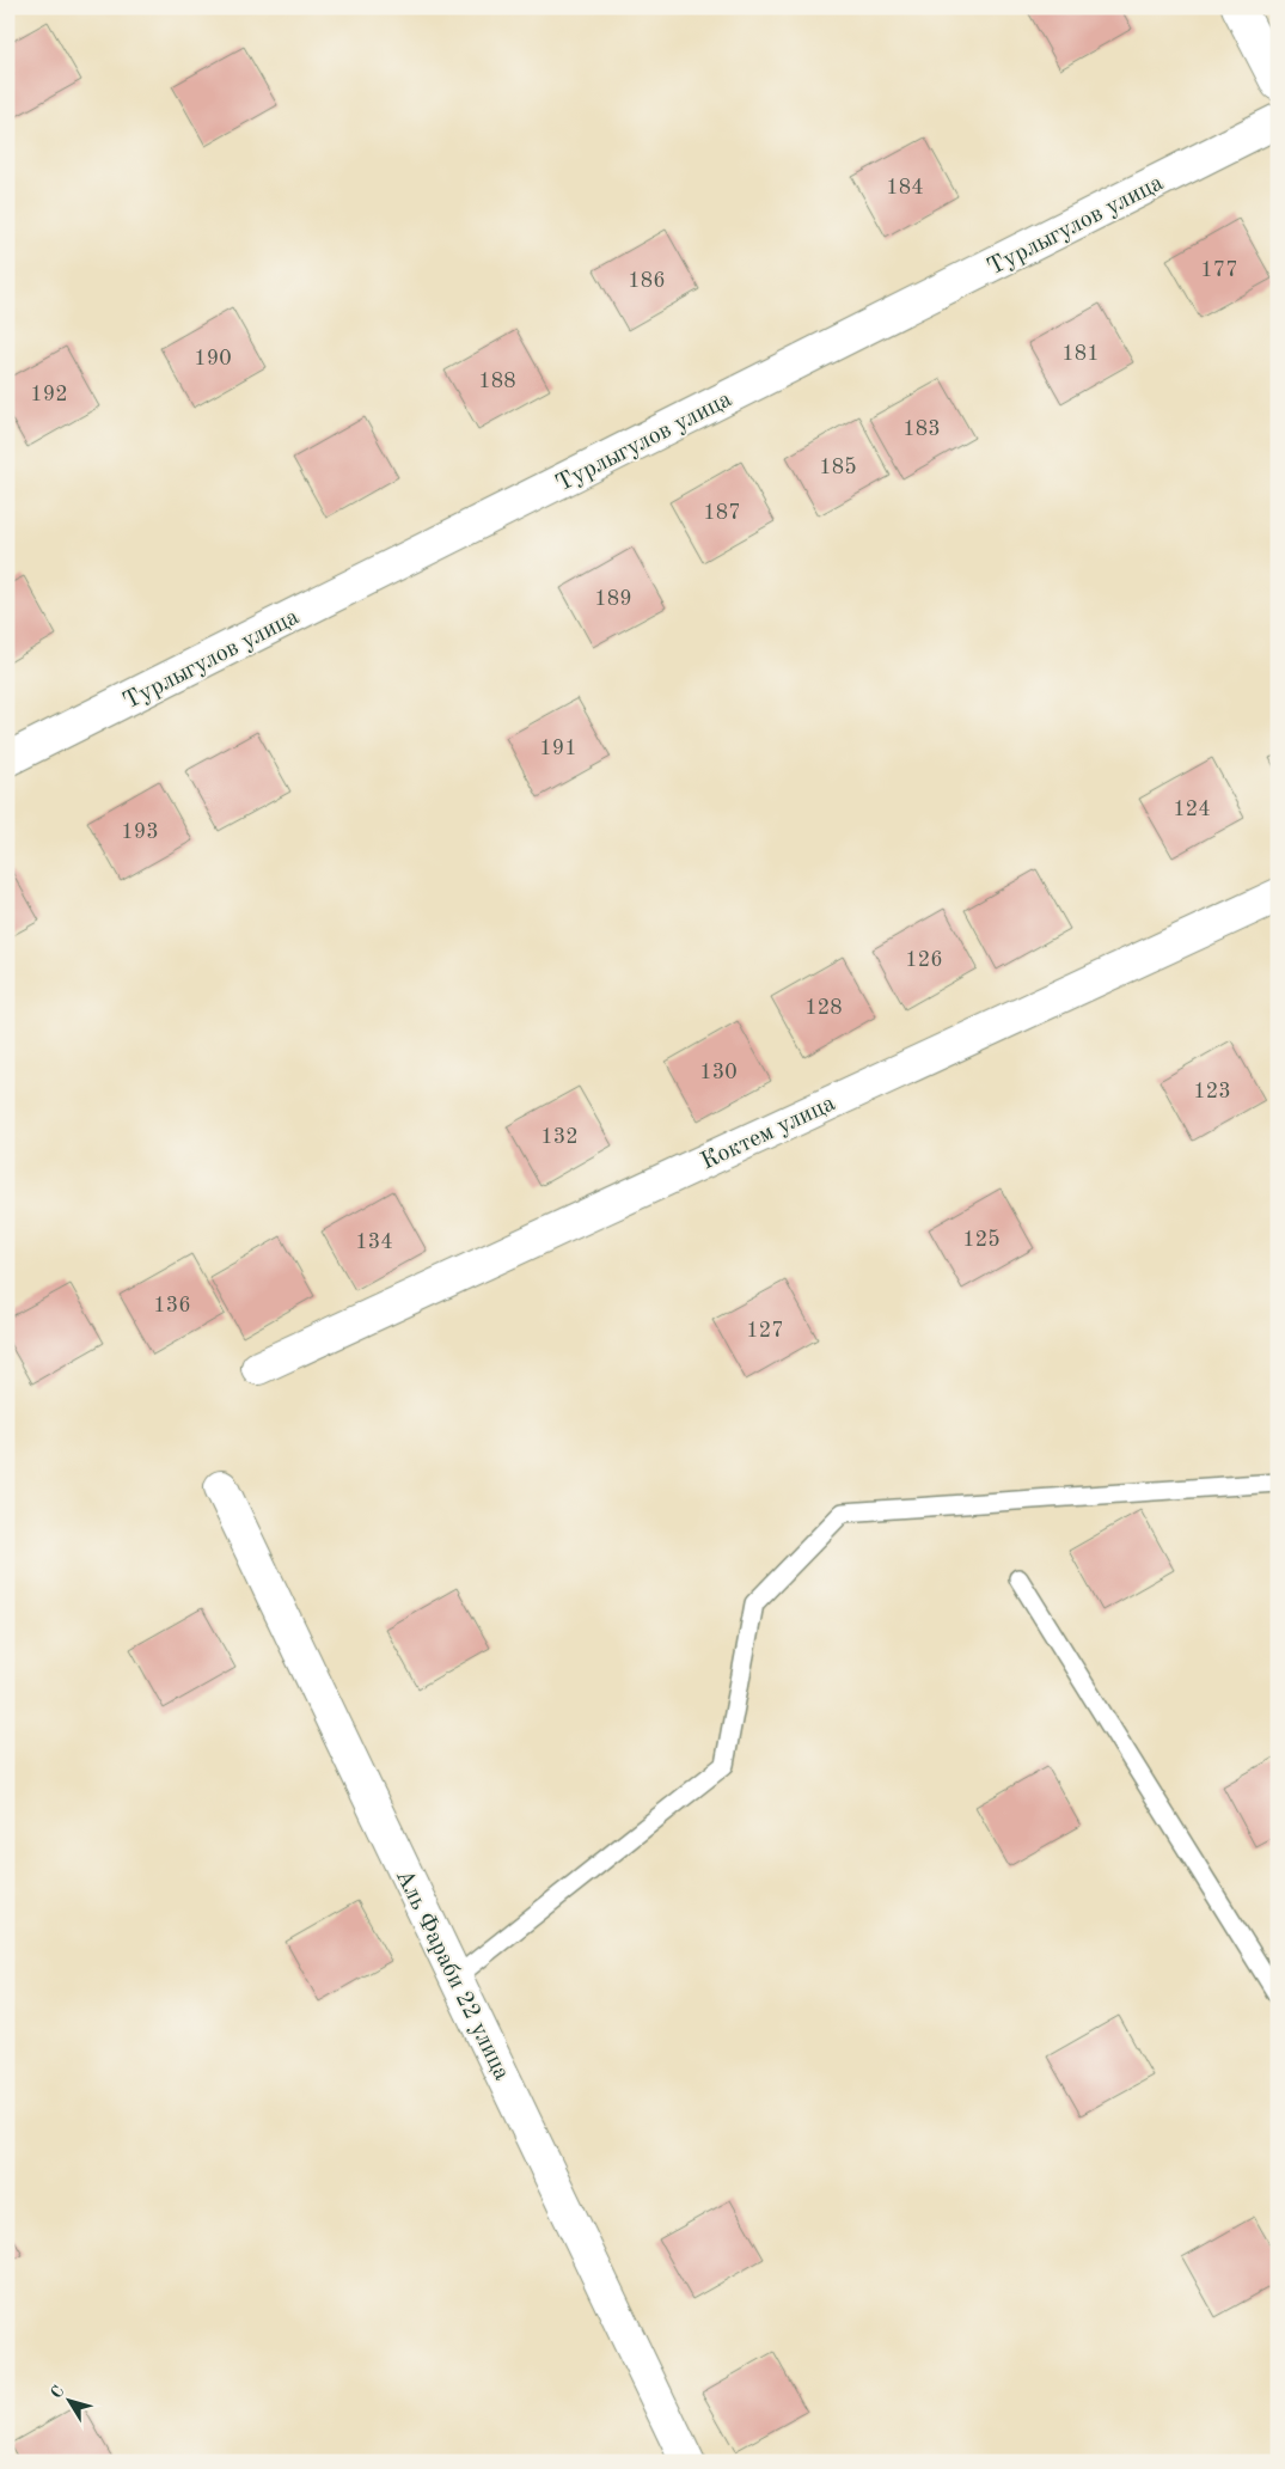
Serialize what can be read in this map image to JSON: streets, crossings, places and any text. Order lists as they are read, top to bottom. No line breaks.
{"streets":{"street":["Турлыгулов улица","Коктем улица","Аль Фараби 22 улица"]},"house_numbers":["184","177","186","181","190","188","192","183","185","187","189","191","124","193","126","128","130","123","132","125","134","136","127"],"north":"top left"}
